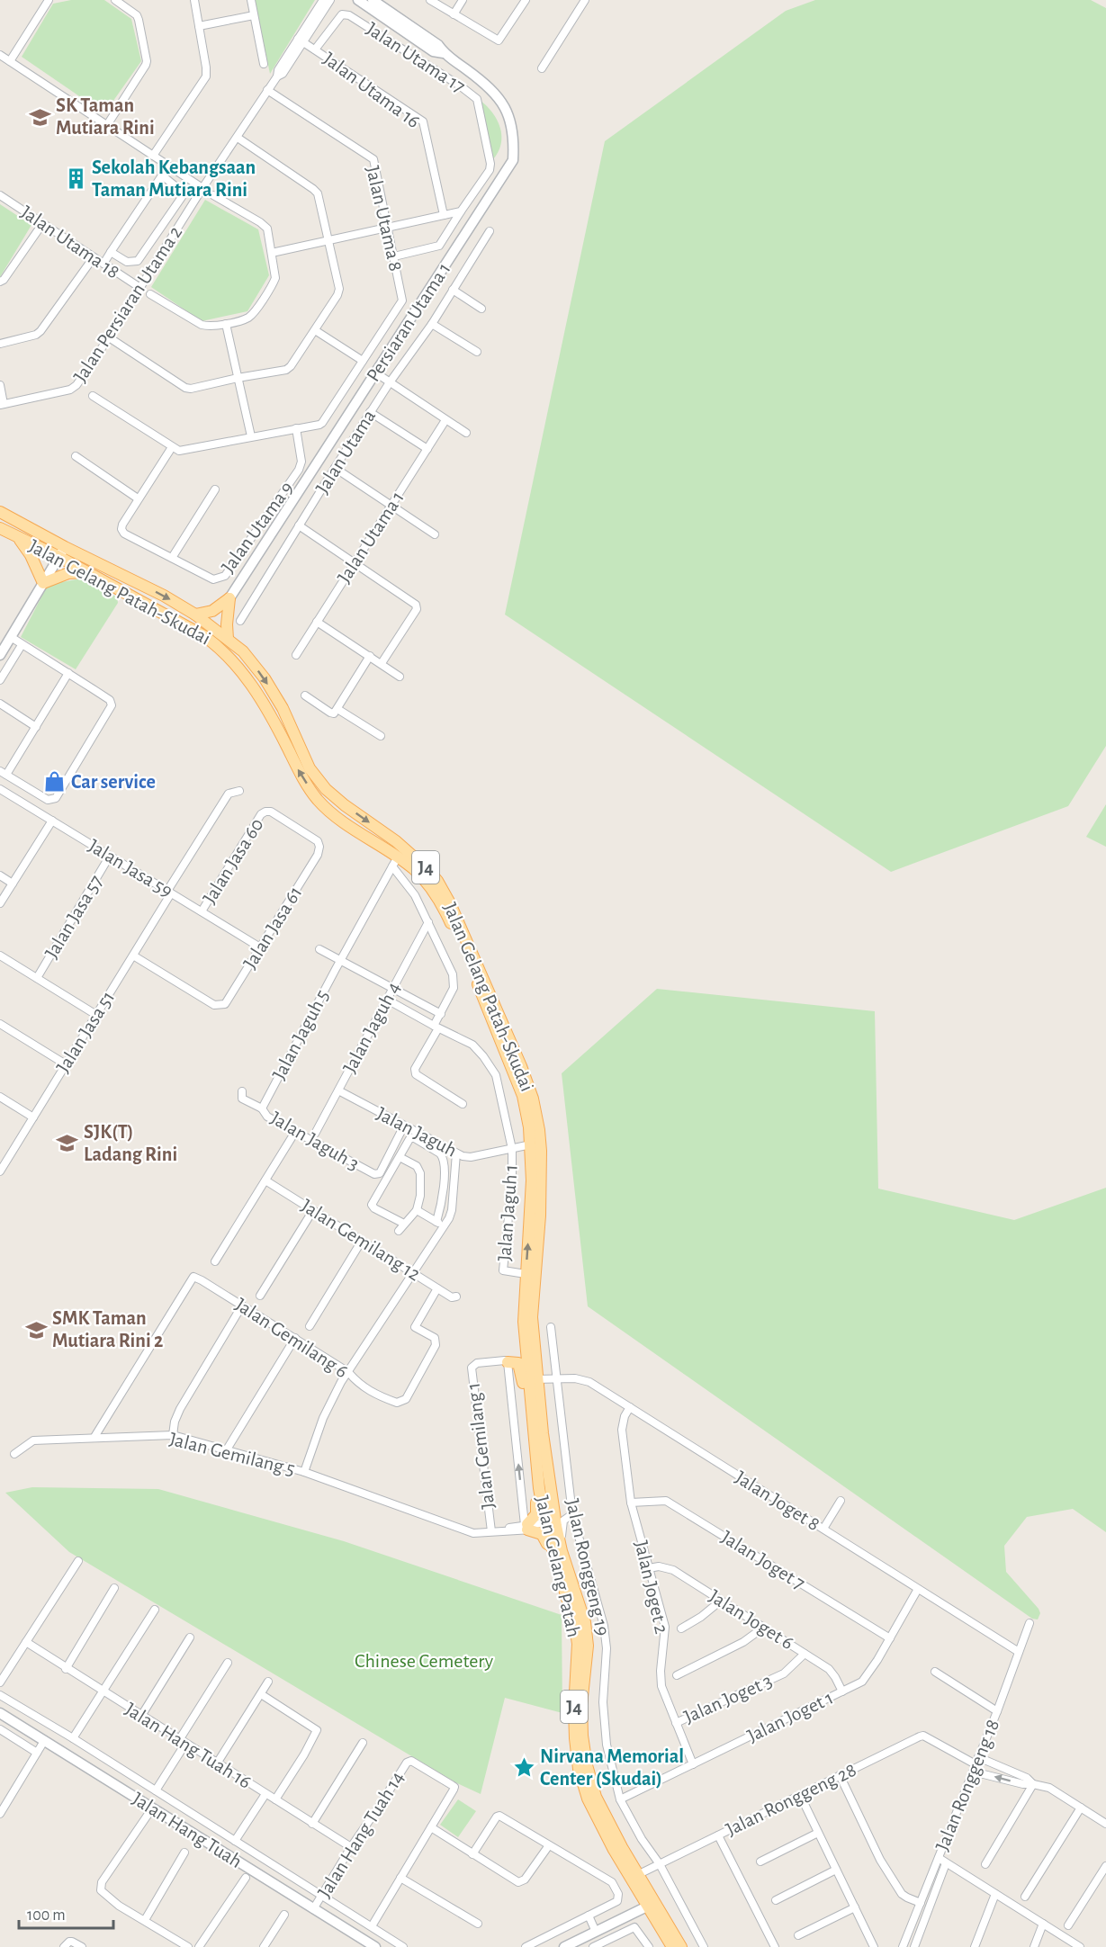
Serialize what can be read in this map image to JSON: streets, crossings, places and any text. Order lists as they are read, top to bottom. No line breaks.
{"streets":{"main road":["Jalan Gelang Patah-Skudai","J4","Jalan Gelang Patah"],"street":["Jalan Utama 17","Jalan Utama 16","Jalan Utama 8","Jalan Utama 18","Jalan Persiaran Utama 2","Persiaran Utama 1","Jalan Utama","Jalan Utama 9","Jalan Utama 1","Jalan Jasa 60","Jalan Jasa 59","Jalan Jasa 57","Jalan Jasa 61","Jalan Jaguh 4","Jalan Jasa 51","Jalan Jaguh 5","Jalan Jaguh","Jalan Jaguh 3","Jalan Jaguh 1","Jalan Gemilang 12","Jalan Gemilang 6","Jalan Gemilang 1","Jalan Gemilang 5","Jalan Joget 8","Jalan Joget 7","Jalan Ronggeng 19","Jalan Joget 2","Jalan Joget 6","Jalan Joget 3","Jalan Joget 1","Jalan Hang Tuah 16","Jalan Ronggeng 18","Jalan Ronggeng 28","Jalan Hang Tuah","Jalan Hang Tuah 14"]},"crossings":[["Jalan Utama 17","Jalan Utama 16"],["Jalan Utama 16","Jalan Persiaran Utama 2"],["Jalan Utama 8","Jalan Persiaran Utama 2"],["Jalan Utama 8","Jalan Utama 9"],["Jalan Utama 18","Jalan Persiaran Utama 2"],["Jalan Gelang Patah-Skudai","Jalan Jaguh 5"],["Jalan Gelang Patah-Skudai","Jalan Jaguh"],["Jalan Gelang Patah-Skudai","Jalan Gelang Patah"],["Jalan Jasa 60","Jalan Jasa 59"],["Jalan Jasa 60","Jalan Jasa 61"],["J4","Jalan Gelang Patah"],["Jalan Jasa 59","Jalan Jasa 57"],["Jalan Jasa 59","Jalan Jasa 61"],["Jalan Jasa 59","Jalan Jasa 51"],["Jalan Jasa 61","Jalan Jasa 51"],["Jalan Jaguh 4","Jalan Jaguh"],["Jalan Jaguh 4","Jalan Jaguh 1"],["Jalan Jaguh 5","Jalan Jaguh 3"],["Jalan Jaguh","Jalan Jaguh 3"],["Jalan Jaguh","Jalan Jaguh 1"],["Jalan Jaguh","Jalan Gelang Patah"],["Jalan Jaguh 1","Jalan Gelang Patah"],["Jalan Gemilang 12","Jalan Gemilang 6"],["Jalan Gemilang 6","Jalan Gemilang 5"],["Jalan Gemilang 1","Jalan Gemilang 5"],["Jalan Gemilang 5","Jalan Gelang Patah"],["Jalan Joget 8","Jalan Gelang Patah"],["Jalan Joget 8","Jalan Ronggeng 19"],["Jalan Joget 8","Jalan Joget 2"],["Jalan Joget 8","Jalan Joget 1"],["Jalan Joget 8","Jalan Ronggeng 18"],["Jalan Joget 7","Jalan Joget 2"],["Jalan Joget 7","Jalan Joget 1"],["Jalan Gelang Patah","Jalan Ronggeng 28"],["Jalan Ronggeng 19","Jalan Joget 1"],["Jalan Ronggeng 19","Jalan Ronggeng 28"],["Jalan Joget 2","Jalan Joget 6"],["Jalan Joget 2","Jalan Joget 3"],["Jalan Joget 2","Jalan Joget 1"],["Jalan Joget 6","Jalan Joget 3"],["Jalan Joget 6","Jalan Joget 1"],["Jalan Hang Tuah 16","Jalan Hang Tuah 14"],["Jalan Ronggeng 18","Jalan Ronggeng 28"],["Jalan Hang Tuah","Jalan Hang Tuah 14"]],"one_way":["Jalan Gemilang 1"],"parks":["Chinese Cemetery"],"places":{"school or university":["SK Taman Mutiara Rini","SJK(T) Ladang Rini","SMK Taman Mutiara Rini 2"],"building":["Sekolah Kebangsaan Taman Mutiara Rini"],"shop":["Car service"],"place":["Nirvana Memorial Center (Skudai)"]},"scale_bar":"100 m"}
